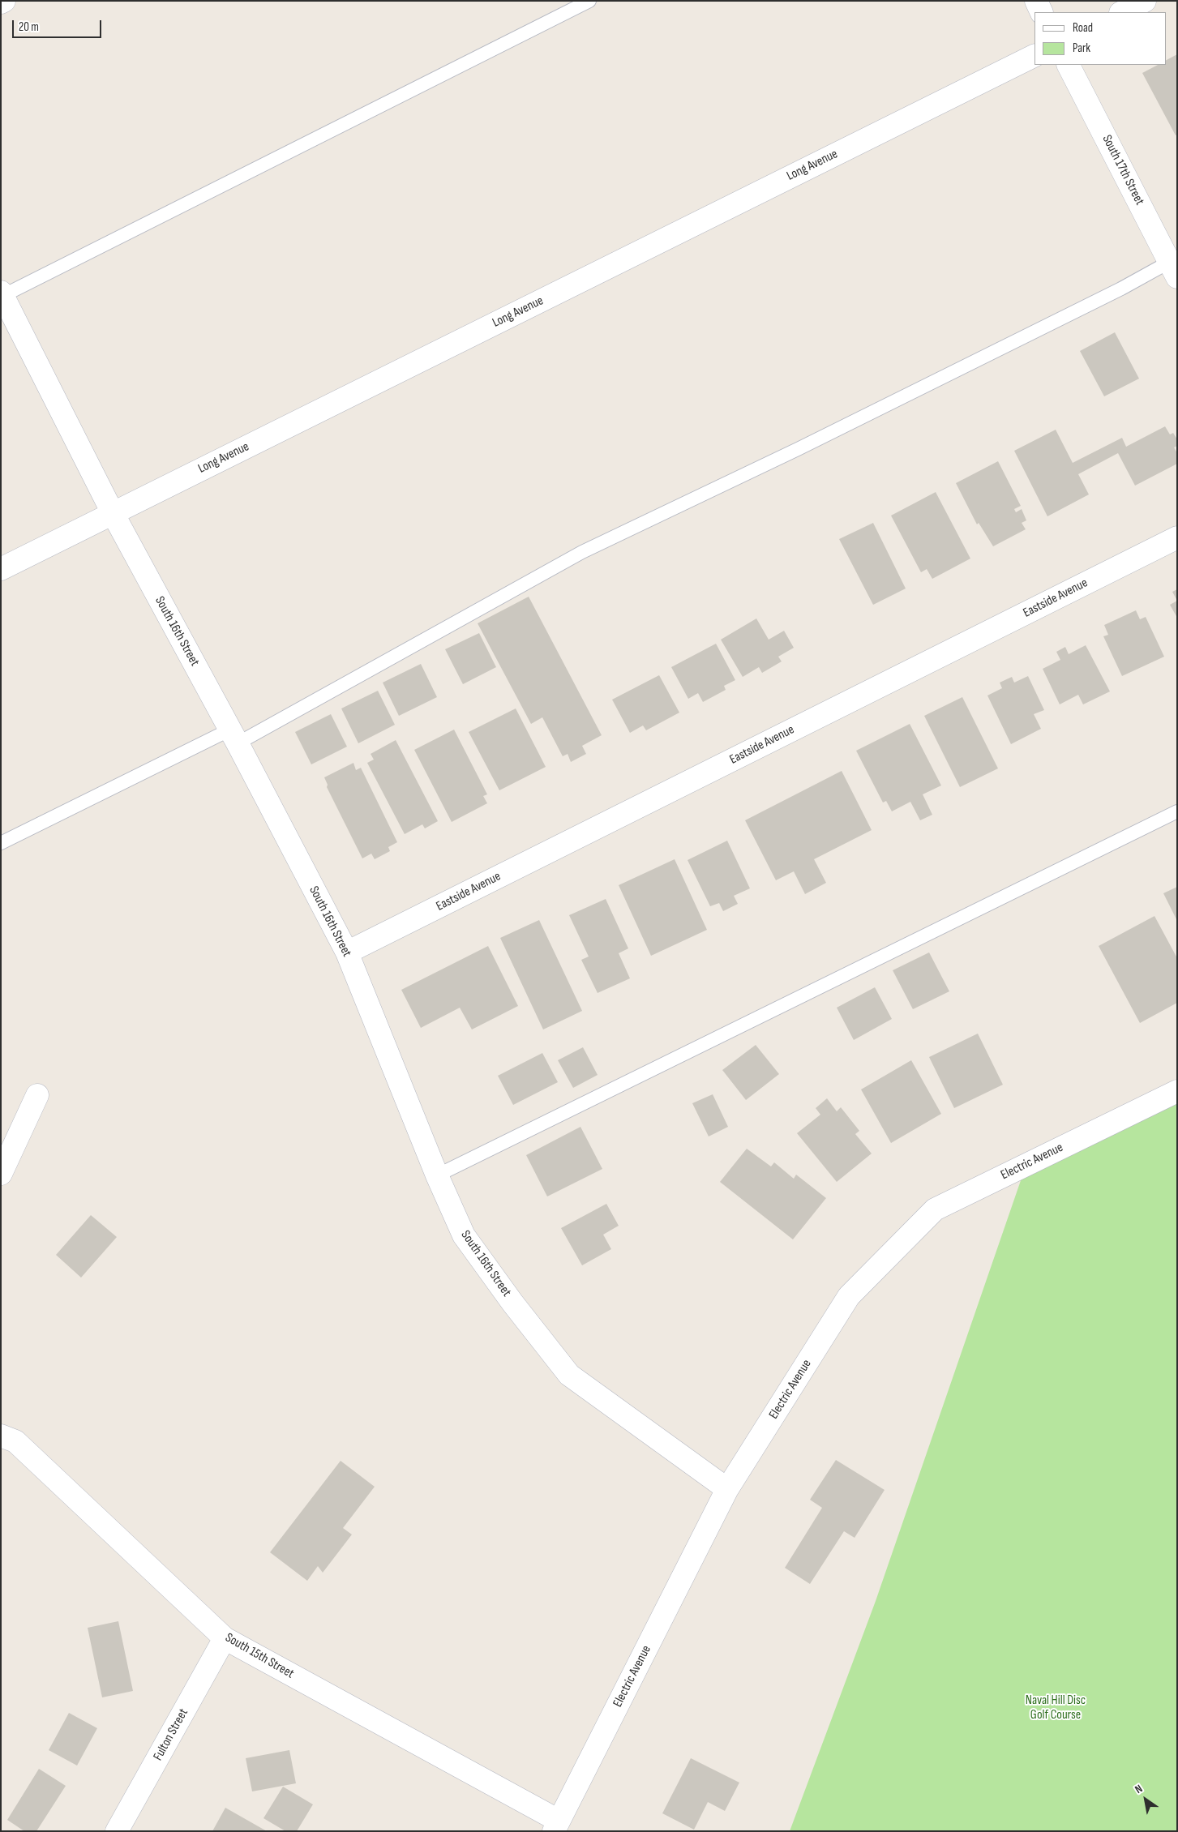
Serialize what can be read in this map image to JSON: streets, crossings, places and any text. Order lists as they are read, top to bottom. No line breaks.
{"streets":{"street":["Long Avenue","South 17th Street","Eastside Avenue","South 16th Street","Electric Avenue","South 15th Street","Fulton Street"]},"crossings":[["Long Avenue","South 16th Street"],["Eastside Avenue","South 16th Street"],["South 16th Street","Electric Avenue"],["Electric Avenue","South 15th Street"],["South 15th Street","Fulton Street"]],"parks":["Naval Hill Disc Golf Course"],"legend":["Road","Park"],"scale_bar":"20 m","north":"top left"}
